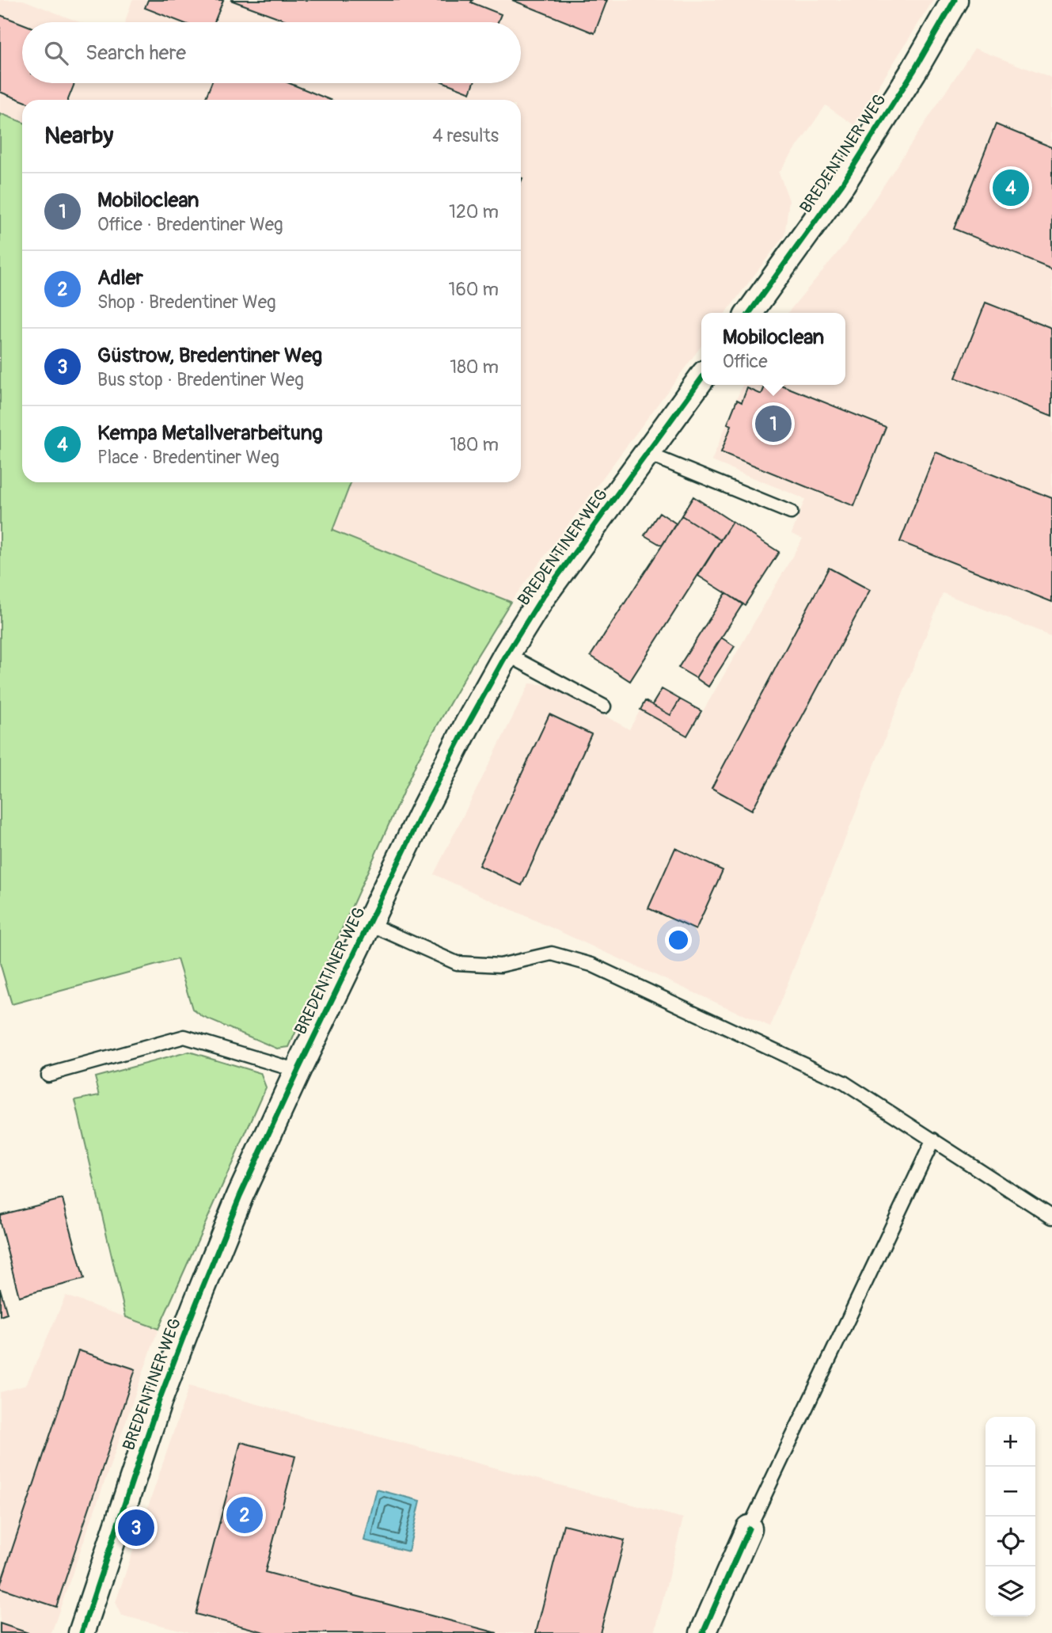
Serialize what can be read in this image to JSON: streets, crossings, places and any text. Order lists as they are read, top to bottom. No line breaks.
{"streets":{"street":["BREDENTINER WEG"]},"page":{"search":"Search here","heading":["Nearby","4 results"],"pins":["4","1","2","3"],"list":[{"mark":"1","name":"Mobiloclean","note":"Office · Bredentiner Weg","value":"120 m"},{"mark":"2","name":"Adler","note":"Shop · Bredentiner Weg","value":"160 m"},{"mark":"3","name":"Güstrow, Bredentiner Weg","note":"Bus stop · Bredentiner Weg","value":"180 m"},{"mark":"4","name":"Kempa Metallverarbeitung","note":"Place · Bredentiner Weg","value":"180 m"}],"popup":["Mobiloclean","Office"],"map_buttons":["+","−"]}}
